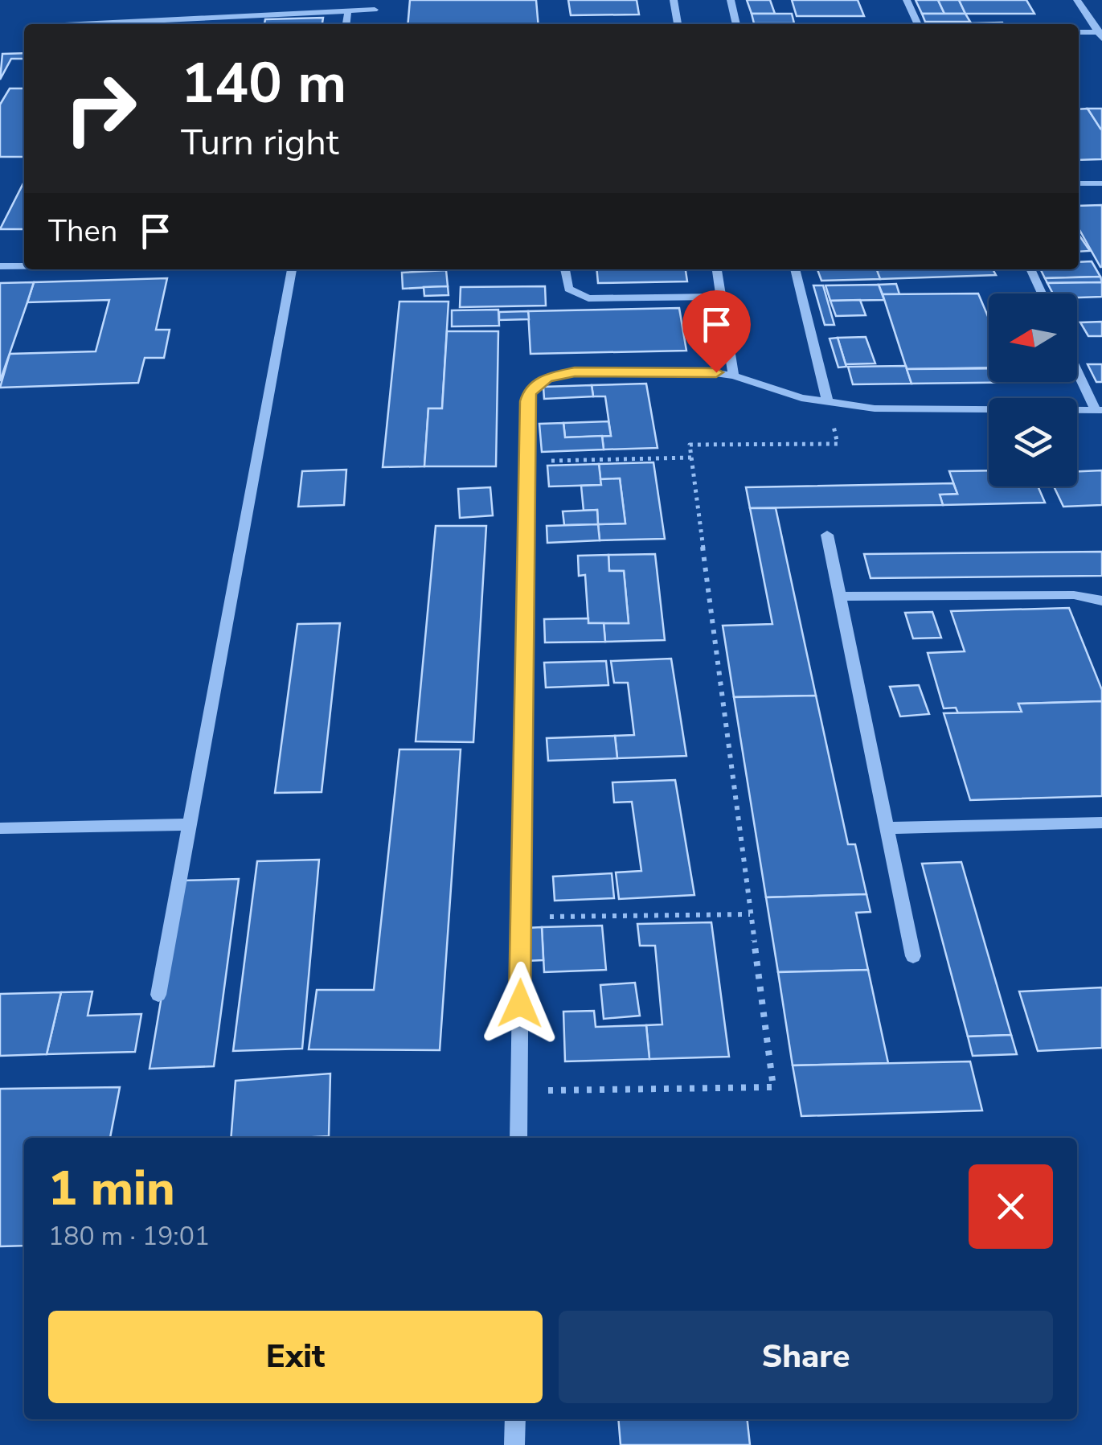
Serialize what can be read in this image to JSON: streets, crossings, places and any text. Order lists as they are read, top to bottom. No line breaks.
{"north":"left","page":{"turn":["140 m","Turn right"],"then":"Then","heading":["1 min","180 m · 19:01"],"buttons":["Exit","Share"]}}
